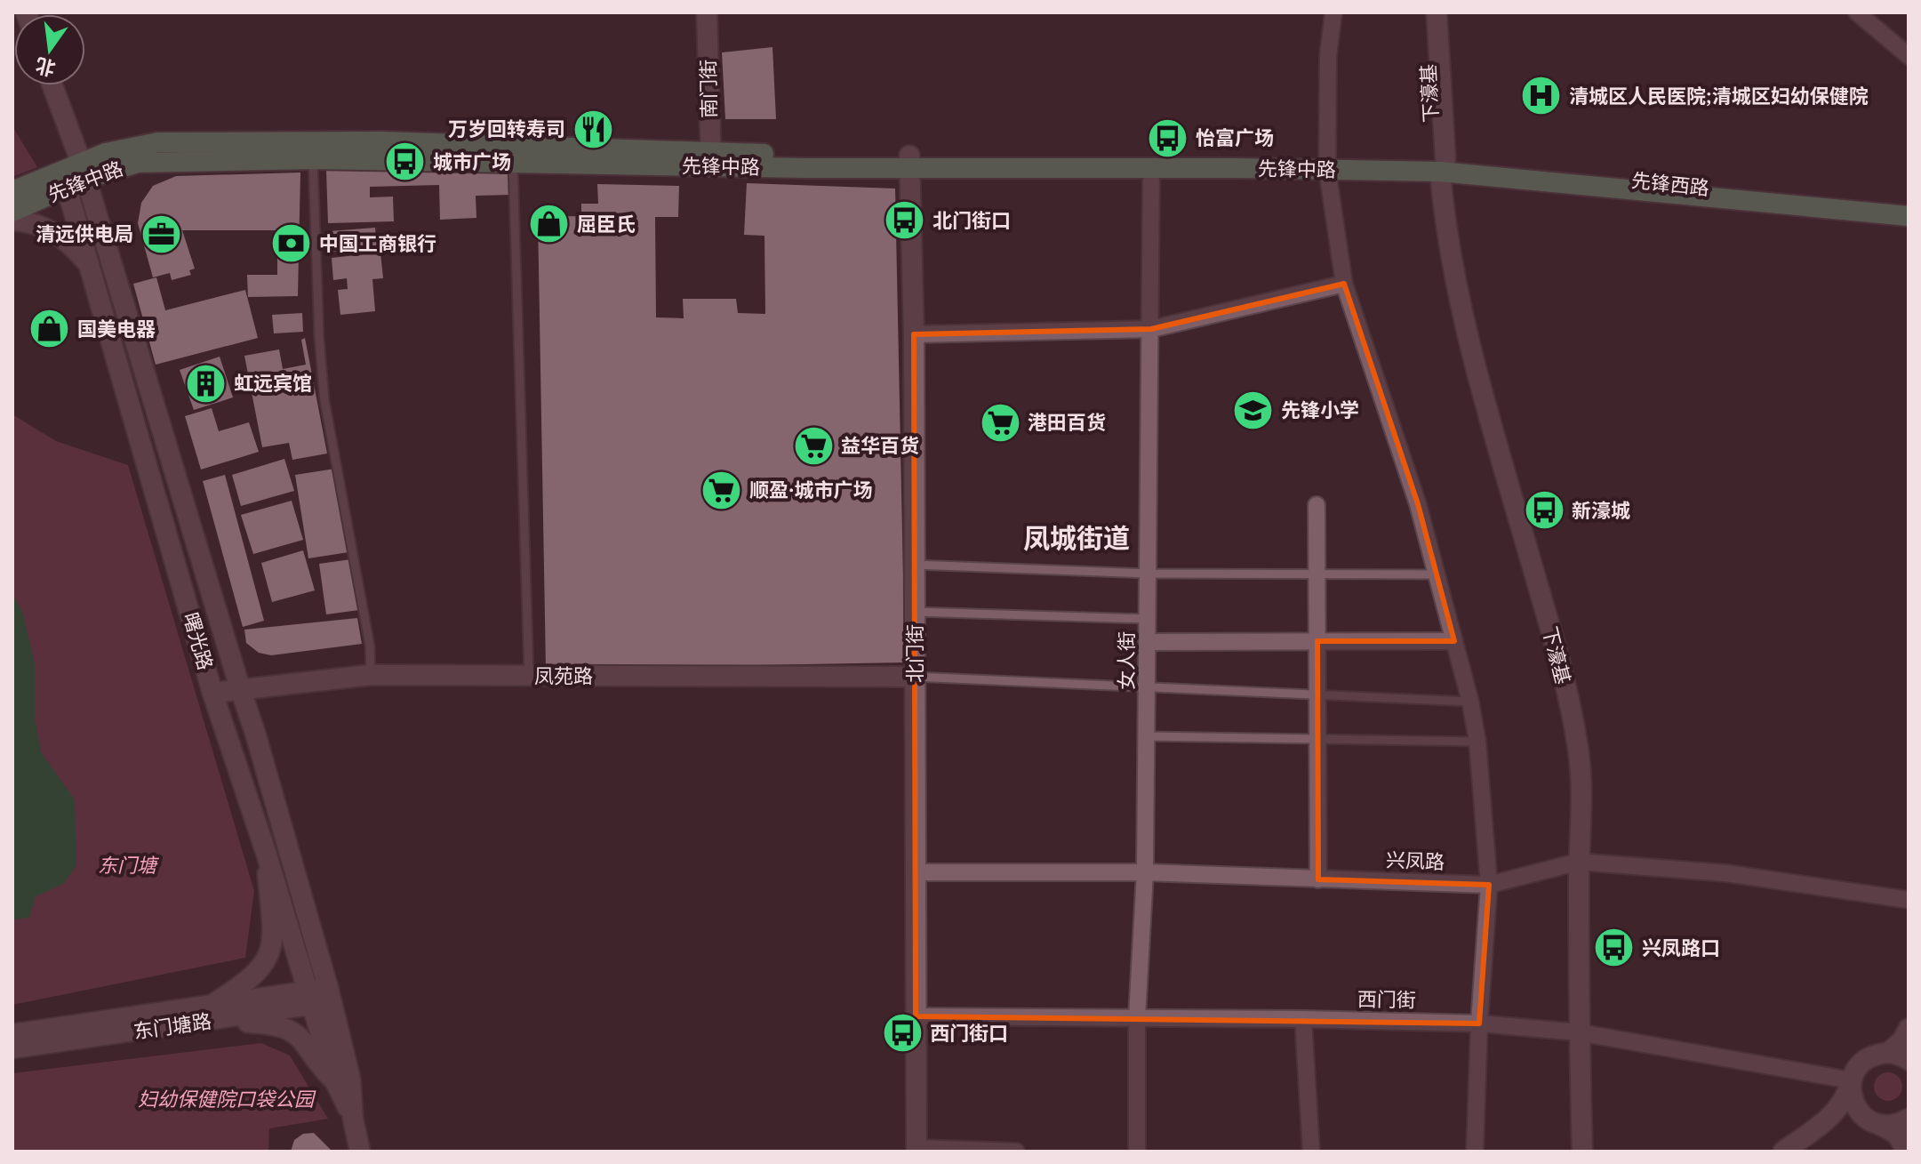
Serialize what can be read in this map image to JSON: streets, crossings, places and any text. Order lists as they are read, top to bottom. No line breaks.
{"streets":{"main road":["先锋中路","先锋西路"],"street":["南门街","下濠基","曙光路","北门街","女人街","凤苑路","兴凤路","西门街","东门塘路"]},"crossings":[["南门街","先锋中路"],["下濠基","先锋中路"],["下濠基","先锋西路"],["下濠基","兴凤路"],["下濠基","西门街"],["先锋中路","先锋西路"],["先锋中路","曙光路"],["先锋中路","北门街"],["先锋中路","女人街"],["曙光路","凤苑路"],["曙光路","东门塘路"],["北门街","凤苑路"],["北门街","兴凤路"],["北门街","西门街"],["女人街","兴凤路"],["女人街","西门街"]],"districts":["凤城街道"],"parks":["东门塘","妇幼保健院口袋公园"],"places":{"hospital":["清城区人民医院;清城区妇幼保健院"],"restaurant":["万岁回转寿司"],"bus stop":["怡富广场","城市广场","北门街口","新濠城","兴凤路口","西门街口"],"shop":["屈臣氏","国美电器"],"office":["清远供电局"],"bank":["中国工商银行"],"building":["虹远宾馆"],"school or university":["先锋小学"],"supermarket":["港田百货","益华百货","顺盈·城市广场"]},"north":"bottom"}
